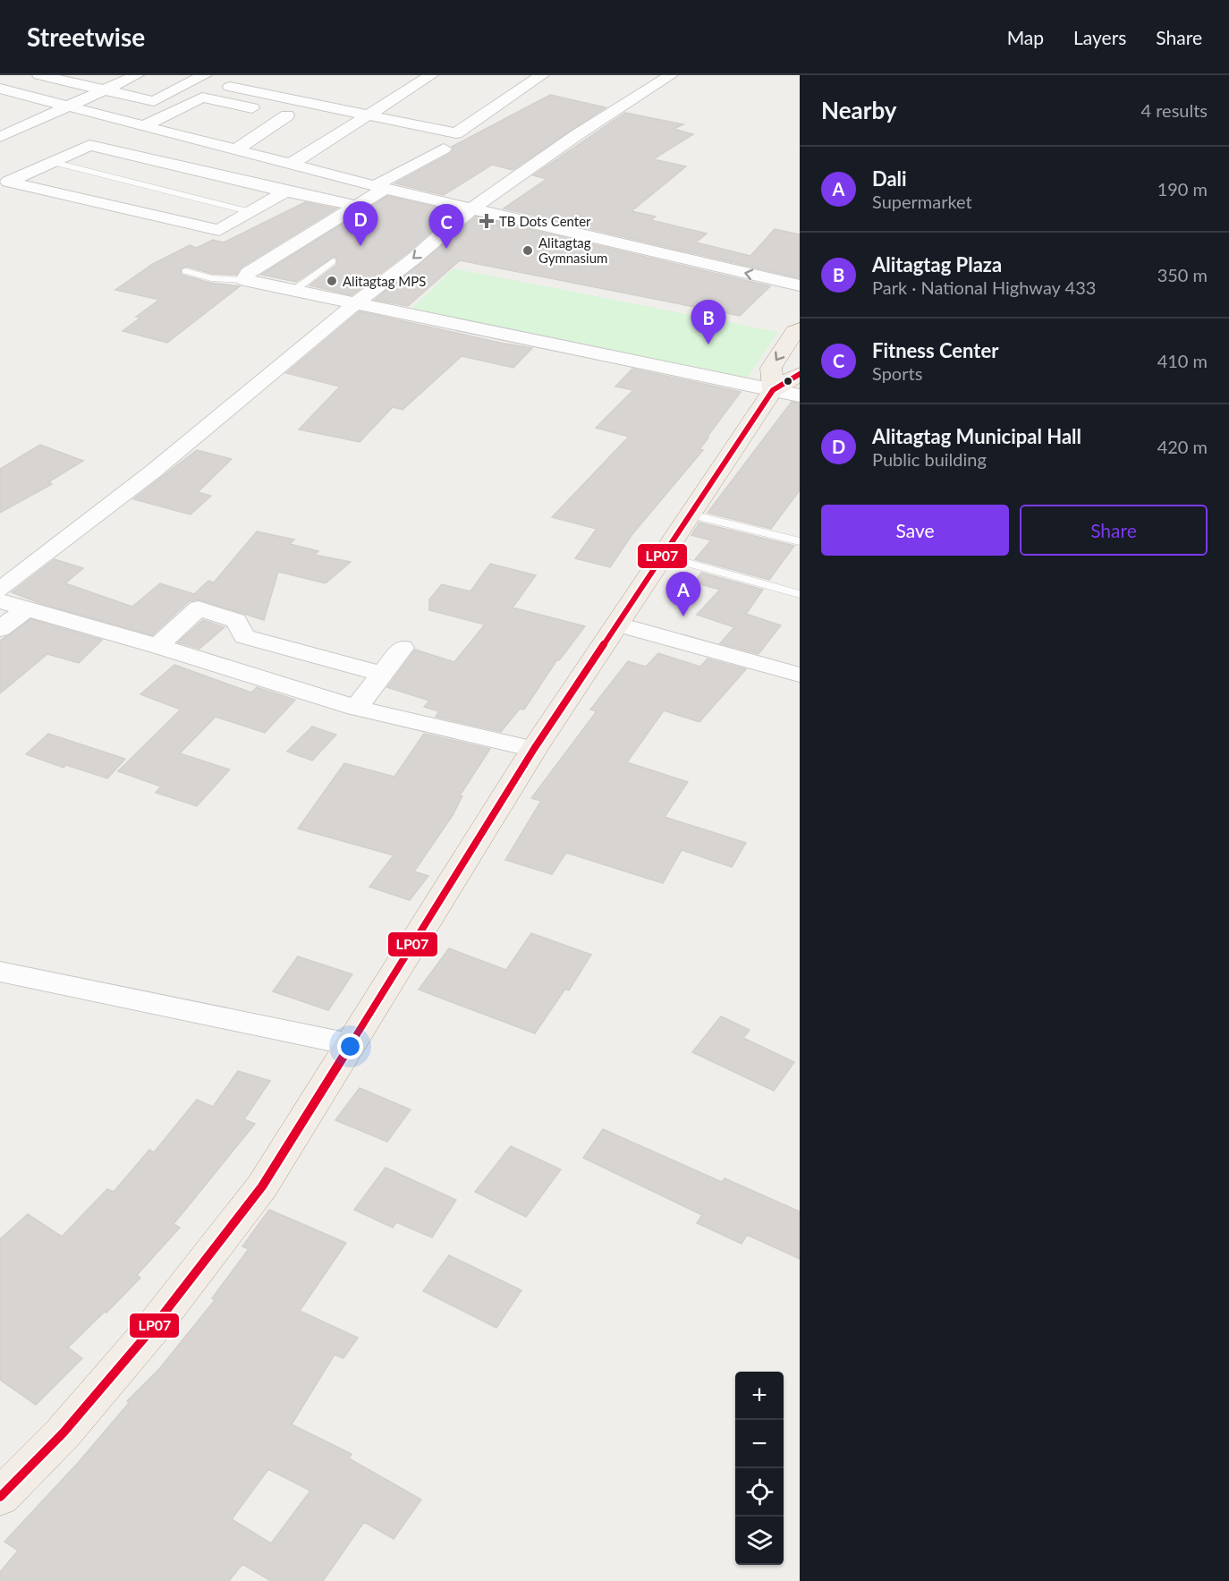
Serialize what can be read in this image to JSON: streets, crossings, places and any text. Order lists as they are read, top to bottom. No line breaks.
{"places":{"health":["TB Dots Center"],"other":["Alitagtag Gymnasium","Alitagtag MPS"]},"lines":["transit line LP07"],"page":{"header":"Streetwise","nav":["Map","Layers","Share"],"heading":["Nearby","4 results"],"list":[{"mark":"A","name":"Dali","note":"Supermarket","value":"190 m"},{"mark":"B","name":"Alitagtag Plaza","note":"Park · National Highway 433","value":"350 m"},{"mark":"C","name":"Fitness Center","note":"Sports","value":"410 m"},{"mark":"D","name":"Alitagtag Municipal Hall","note":"Public building","value":"420 m"}],"pins":["D","C","B","A"],"buttons":["Save","Share"],"map_buttons":["+","−"]}}
